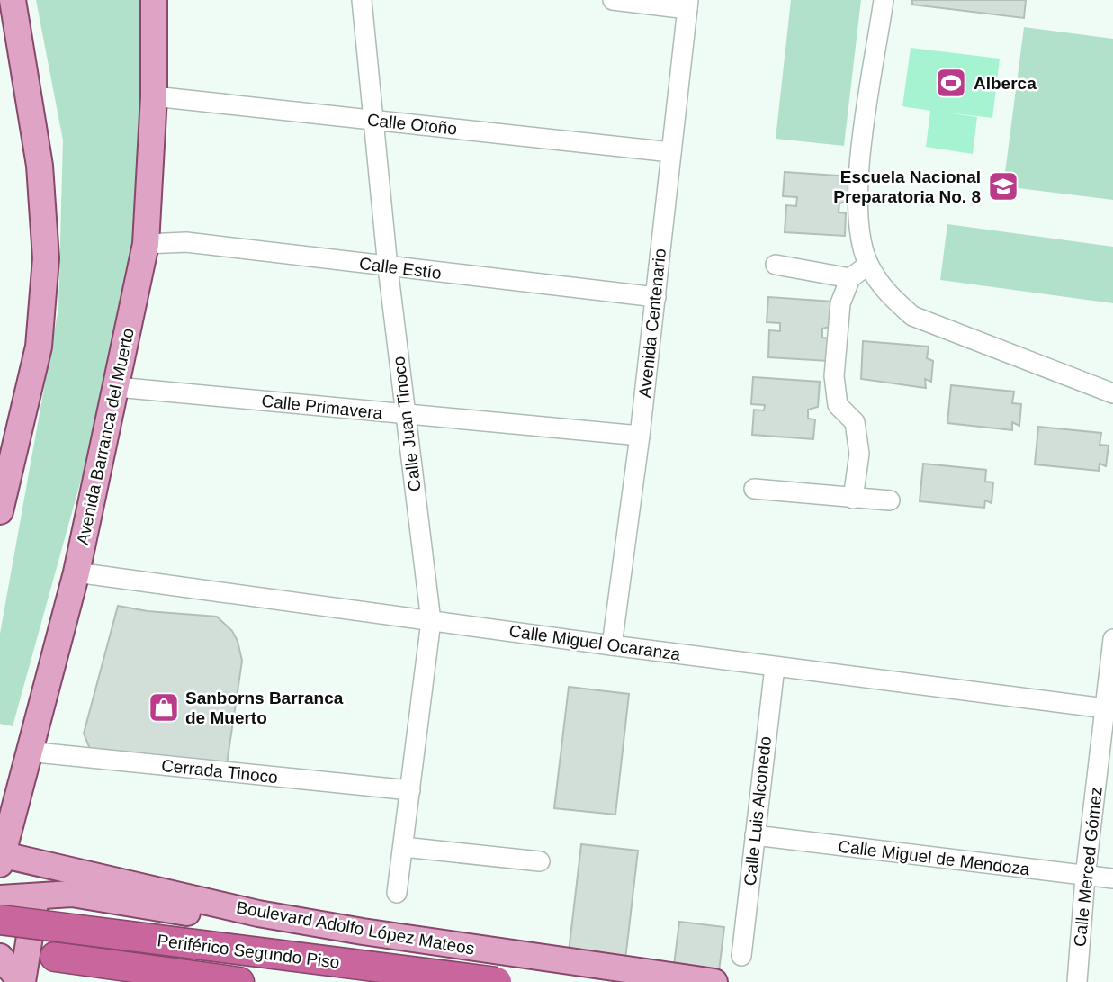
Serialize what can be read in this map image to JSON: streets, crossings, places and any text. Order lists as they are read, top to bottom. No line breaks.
{"streets":{"highway":["Periférico Segundo Piso"],"main road":["Avenida Barranca del Muerto","Boulevard Adolfo López Mateos"],"street":["Calle Otoño","Calle Estío","Avenida Centenario","Calle Primavera","Calle Juan Tinoco","Calle Miguel Ocaranza","Cerrada Tinoco","Calle Luis Alconedo","Calle Miguel de Mendoza","Calle Merced Gómez"]},"crossings":[["Calle Otoño","Avenida Centenario"],["Calle Otoño","Calle Juan Tinoco"],["Calle Otoño","Avenida Barranca del Muerto"],["Calle Estío","Avenida Centenario"],["Calle Estío","Calle Juan Tinoco"],["Calle Estío","Avenida Barranca del Muerto"],["Avenida Centenario","Calle Primavera"],["Avenida Centenario","Calle Miguel Ocaranza"],["Calle Primavera","Calle Juan Tinoco"],["Calle Primavera","Avenida Barranca del Muerto"],["Calle Juan Tinoco","Calle Miguel Ocaranza"],["Calle Juan Tinoco","Cerrada Tinoco"],["Avenida Barranca del Muerto","Calle Miguel Ocaranza"],["Avenida Barranca del Muerto","Cerrada Tinoco"],["Avenida Barranca del Muerto","Boulevard Adolfo López Mateos"],["Calle Miguel Ocaranza","Calle Luis Alconedo"],["Calle Miguel Ocaranza","Calle Merced Gómez"],["Calle Luis Alconedo","Calle Miguel de Mendoza"],["Calle Miguel de Mendoza","Calle Merced Gómez"]],"places":{"sports":["Alberca"],"school or university":["Escuela Nacional Preparatoria No. 8"],"shop":["Sanborns Barranca de Muerto"]}}
